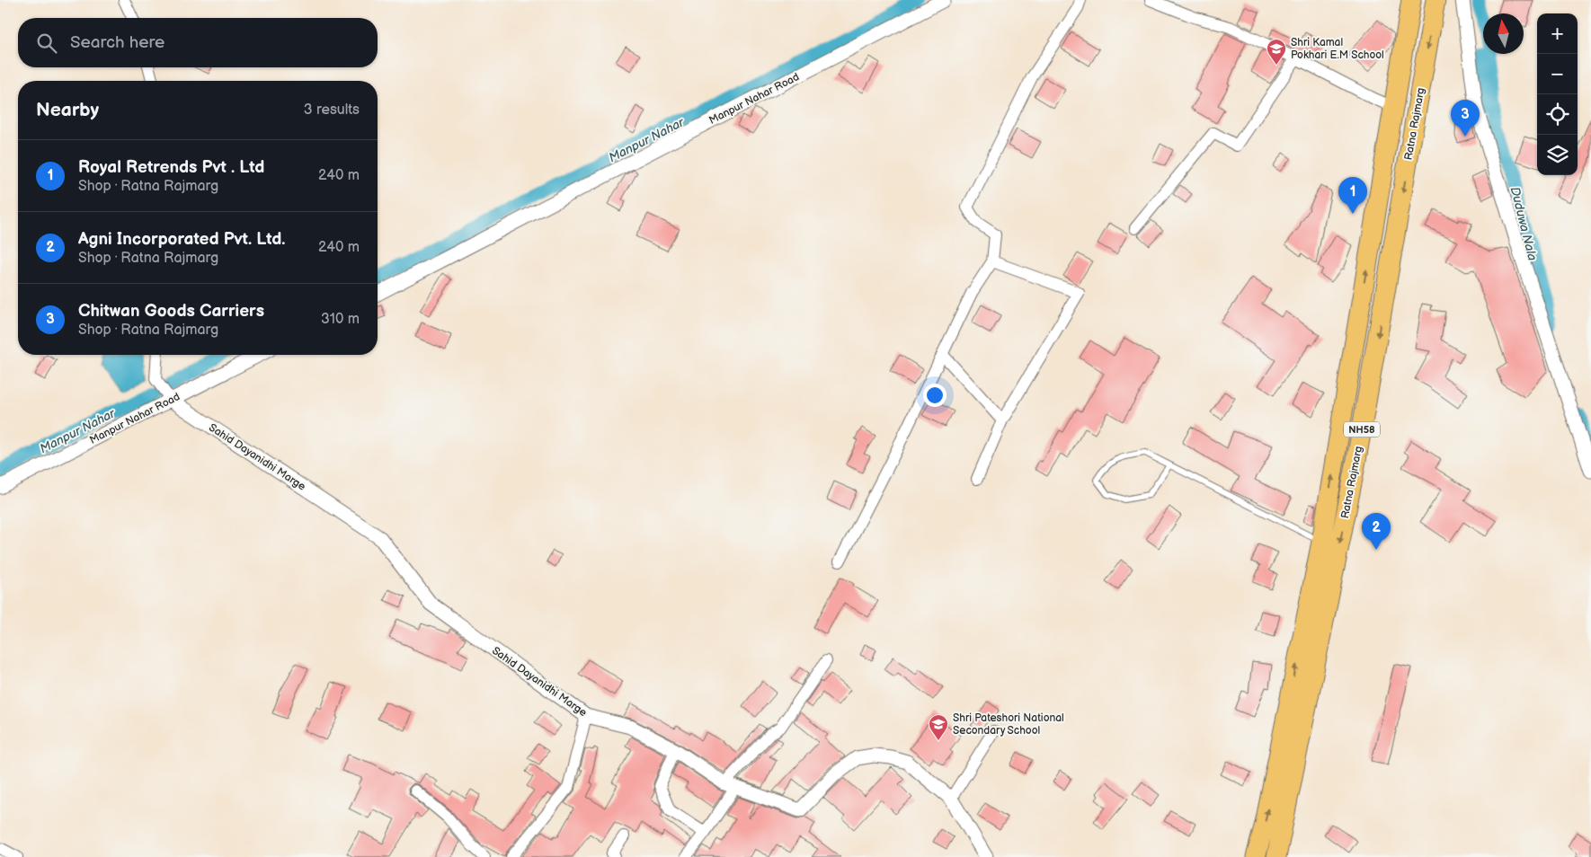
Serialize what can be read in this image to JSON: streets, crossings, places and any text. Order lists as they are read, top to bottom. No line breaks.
{"streets":{"highway":["Ratna Rajmarg","NH58"],"street":["Manpur Nahar Road","Sahid Dayanidhi Marge"]},"crossings":[["Manpur Nahar Road","Sahid Dayanidhi Marge"]],"water":["Manpur Nahar","Duduwa Nala"],"places":{"school or university":["Shri Kamal Pokhari E.M School","Shri Pateshori National Secondary School"]},"north":"top","page":{"map_buttons":["+","−"],"search":"Search here","heading":["Nearby","3 results"],"pins":["3","1","2"],"list":[{"mark":"1","name":"Royal Retrends Pvt . Ltd","note":"Shop · Ratna Rajmarg","value":"240 m"},{"mark":"2","name":"Agni Incorporated Pvt. Ltd.","note":"Shop · Ratna Rajmarg","value":"240 m"},{"mark":"3","name":"Chitwan Goods Carriers","note":"Shop · Ratna Rajmarg","value":"310 m"}]}}
